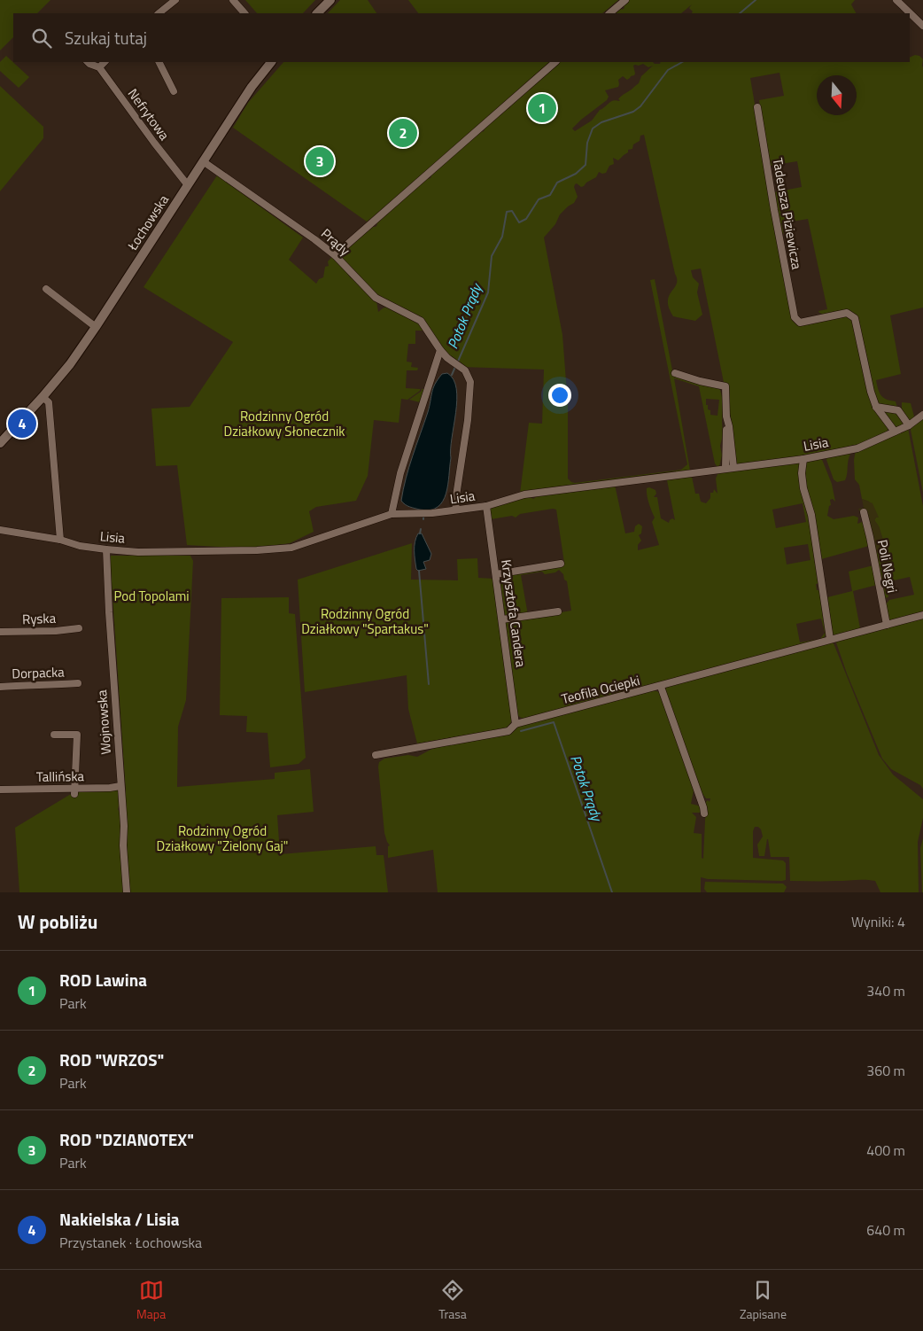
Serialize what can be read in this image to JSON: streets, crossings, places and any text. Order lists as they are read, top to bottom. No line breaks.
{"streets":{"main road":["Łochowska"],"street":["Nefrytowa","Tadeusza Piziewicza","Prądy","Lisia","Poli Negri","Krzysztofa Candera","Ryska","Dorpacka","Teofila Ociepki","Wojnowska","Tallińska"]},"crossings":[["Nefrytowa","Łochowska"],["Łochowska","Prądy"],["Prądy","Lisia"],["Lisia","Krzysztofa Candera"],["Lisia","Wojnowska"],["Poli Negri","Teofila Ociepki"],["Krzysztofa Candera","Teofila Ociepki"],["Wojnowska","Tallińska"]],"water":["Potok Prądy"],"parks":["Rodzinny Ogród Działkowy Słonecznik","Pod Topolami","Rodzinny Ogród Działkowy \"Spartakus\"","Rodzinny Ogród Działkowy \"Zielony Gaj\""],"north":"bottom","page":{"search":"Szukaj tutaj","pins":["1","2","3","4"],"heading":["W pobliżu","Wyniki: 4"],"list":[{"mark":"1","name":"ROD Lawina","note":"Park","value":"340 m"},{"mark":"2","name":"ROD \"WRZOS\"","note":"Park","value":"360 m"},{"mark":"3","name":"ROD \"DZIANOTEX\"","note":"Park","value":"400 m"},{"mark":"4","name":"Nakielska / Lisia","note":"Przystanek · Łochowska","value":"640 m"}],"nav":["Mapa","Trasa","Zapisane"]}}
